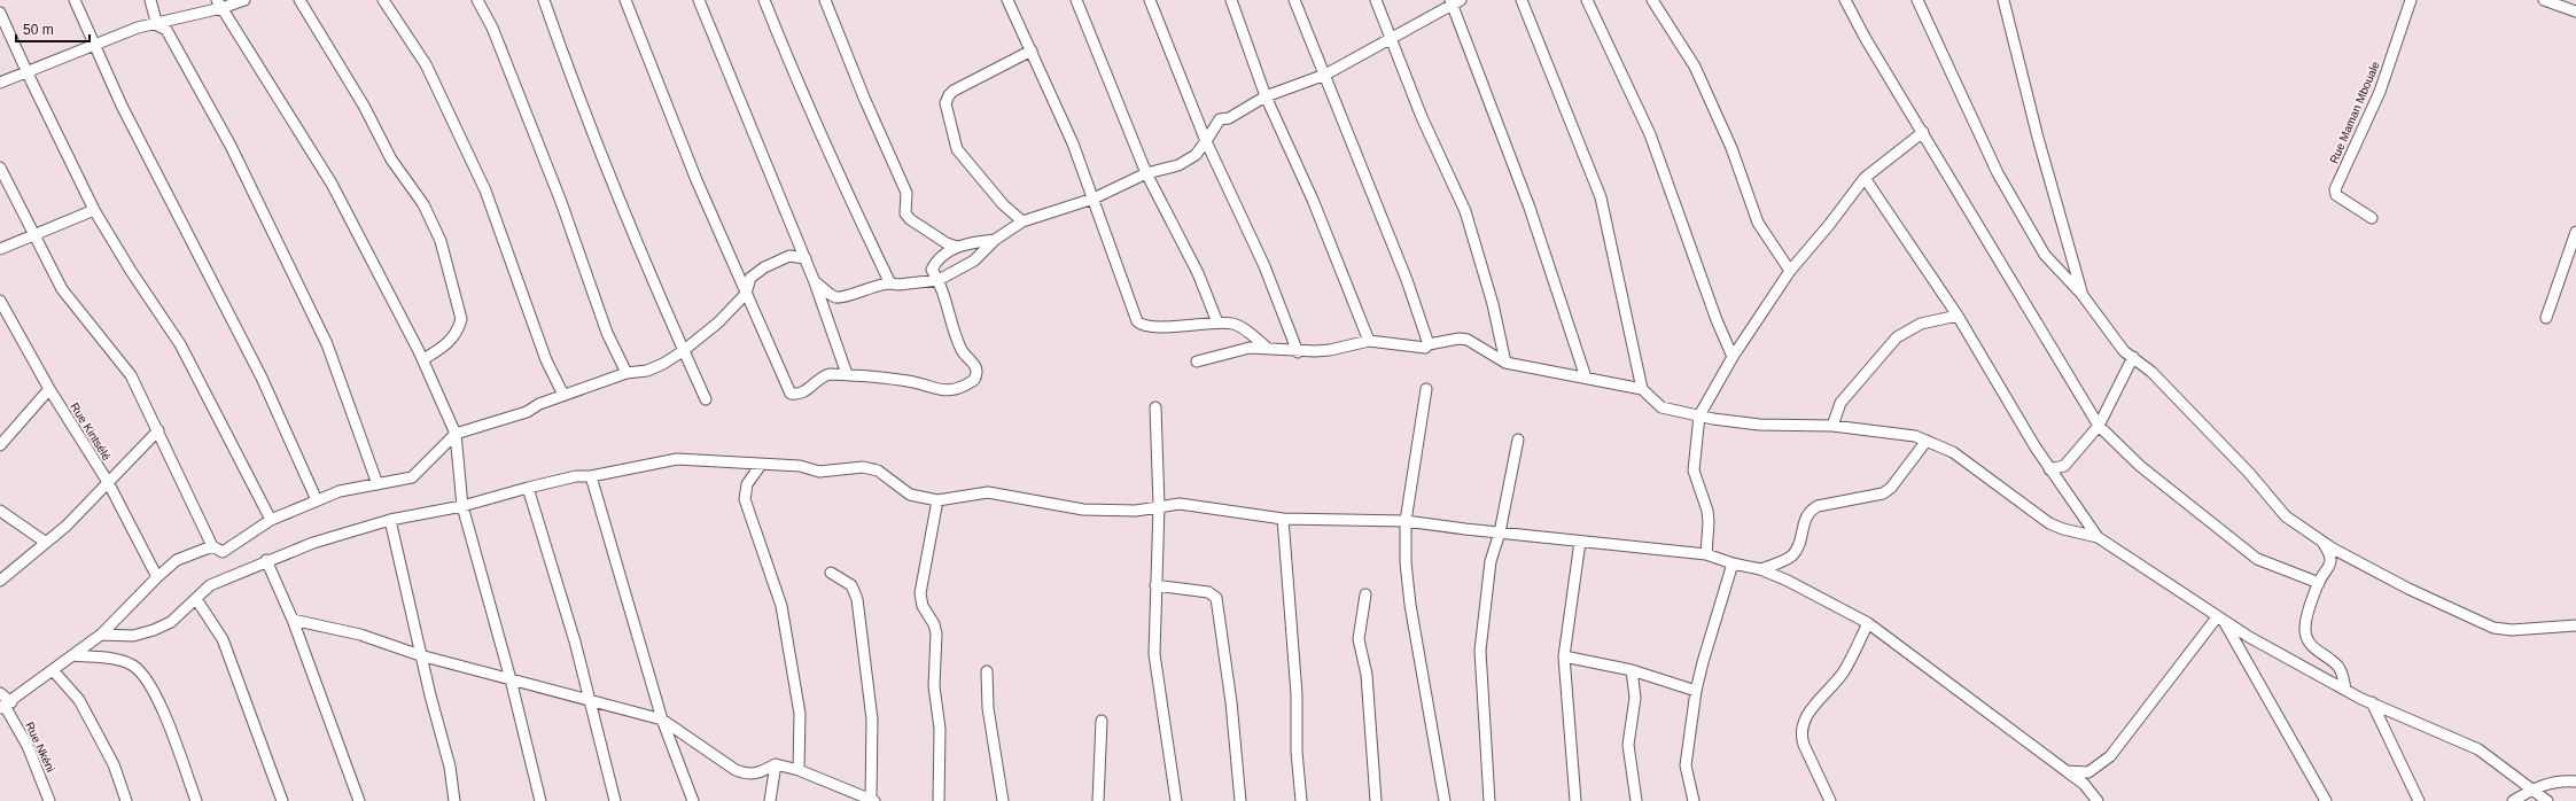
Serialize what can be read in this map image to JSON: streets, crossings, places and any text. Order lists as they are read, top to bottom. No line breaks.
{"streets":{"street":["Rue Maman Mbouale","Rue Kintsélé","Rue Nkéni"]},"scale_bar":"50 m"}
